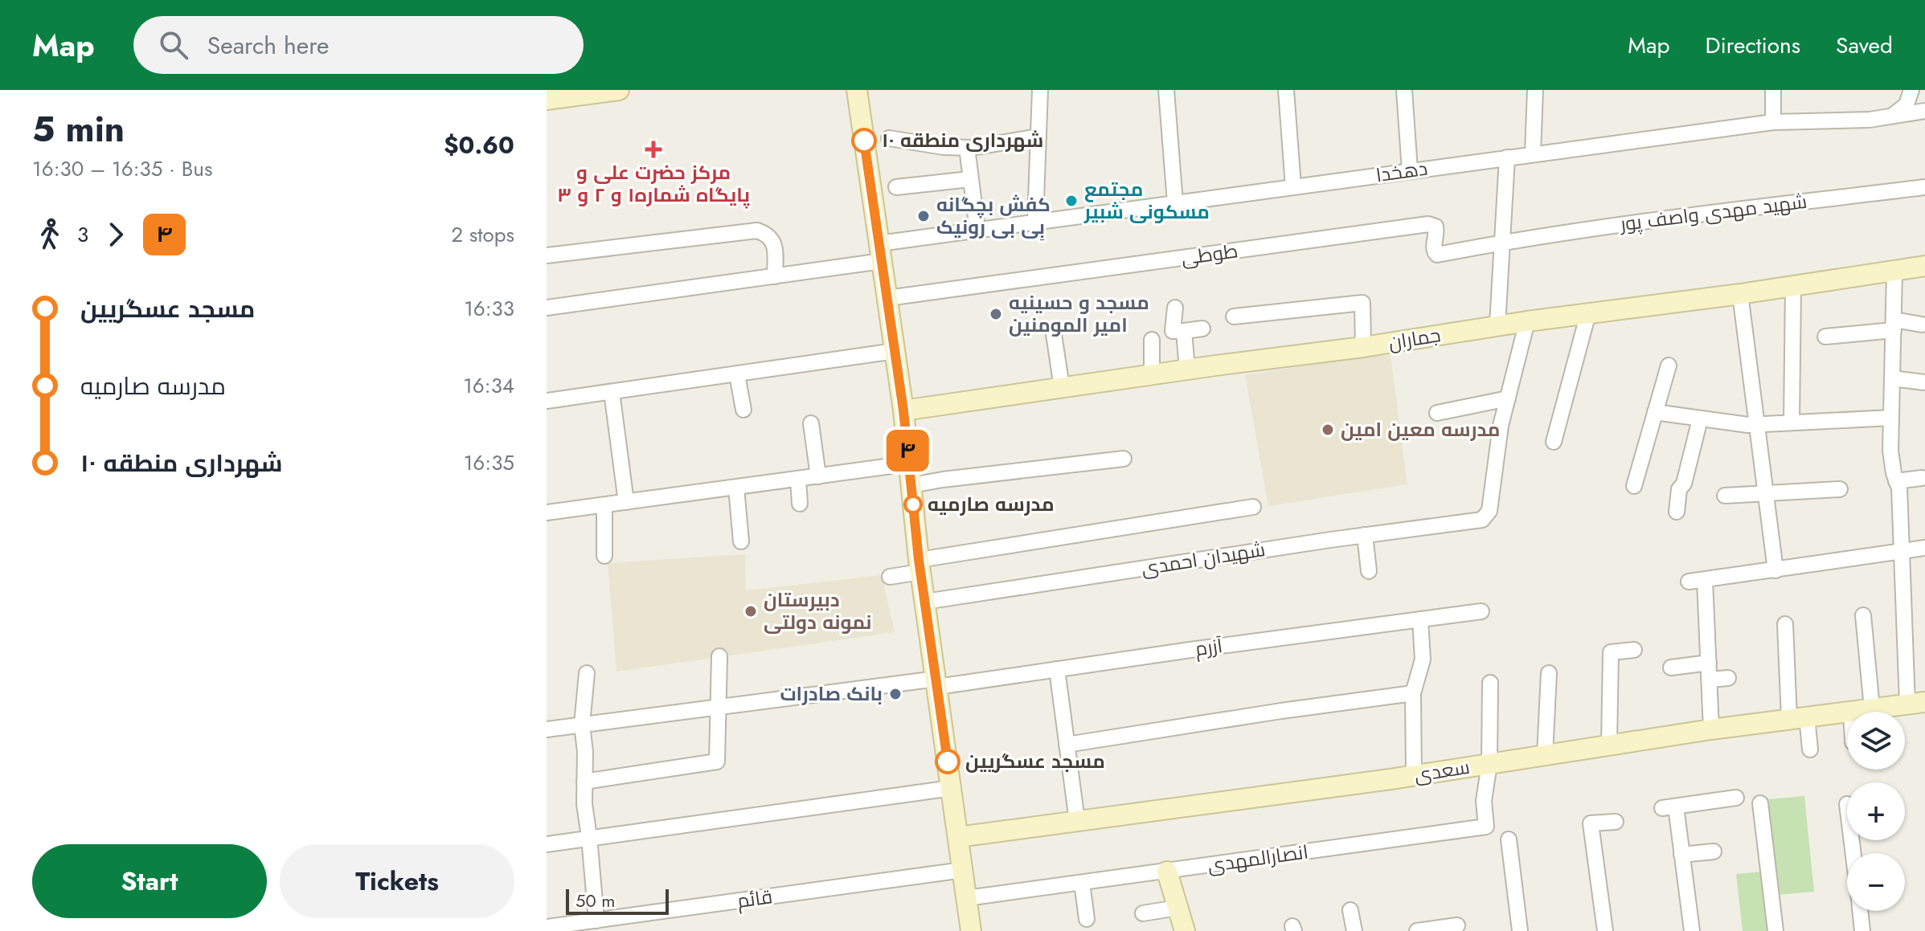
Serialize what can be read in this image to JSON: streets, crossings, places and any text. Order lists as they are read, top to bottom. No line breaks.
{"streets":{"street":["دهخدا","شهید مهدی واصف پور","طوطی","جماران","شهیدان احمدی","آزرم","سعدی","انصارالمهدی","قائم"]},"crossings":[["شهید مهدی واصف پور","طوطی"],["سعدی","انصارالمهدی"]],"places":{"other":["شهرداری منطقه ۱۰","مجتمع مسکونی شبیر","کفش بچگانه بِی بی رونیک","مسجد و حسینیه امیر المومنین","مدرسه معین امین","مدرسه صارمیه","دبیرستان نمونه دولتی","بانک صادرات","مسجد عسگریین"],"health":["مرکز حضرت علی و پایگاه شماره۱ و ۲ و ۳"]},"lines":["bus line ۴"],"scale_bar":"50 m","page":{"header":"Map","search":"Search here","nav":["Map","Directions","Saved"],"heading":["5 min","16:30 – 16:35 · Bus","$0.60"],"on_map":"۴","legs":["3","۴","2 stops"],"list":[{"name":"مسجد عسگریین","value":"16:33"},{"name":"مدرسه صارمیه","value":"16:34"},{"name":"شهرداری منطقه ۱۰","value":"16:35"}],"map_buttons":["+","−"],"buttons":["Start","Tickets"],"scale":"50 m"}}
